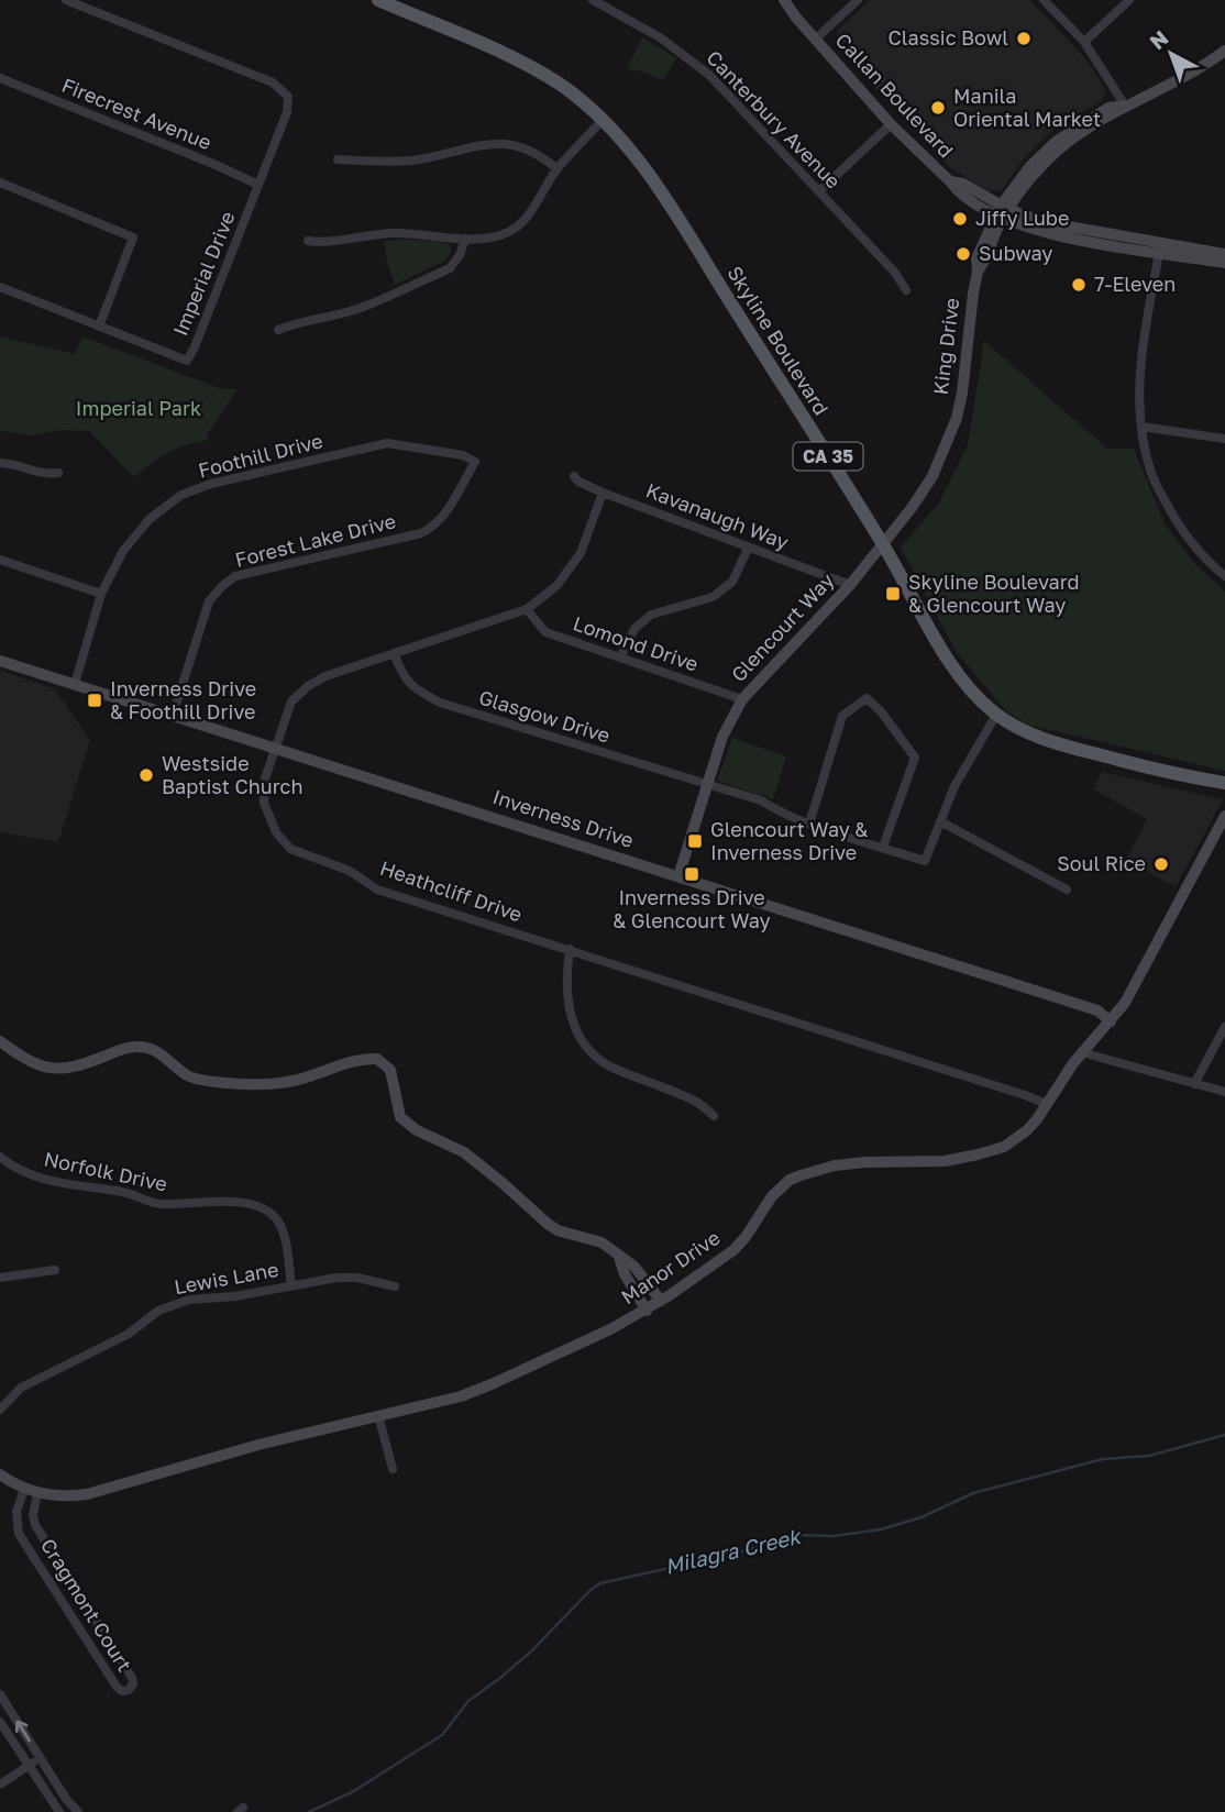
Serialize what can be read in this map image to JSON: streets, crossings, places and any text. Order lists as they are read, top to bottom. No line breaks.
{"streets":{"main road":["Skyline Boulevard","CA 35"],"street":["Callan Boulevard","Firecrest Avenue","Canterbury Avenue","Imperial Drive","King Drive","Foothill Drive","Kavanaugh Way","Forest Lake Drive","Glencourt Way","Lomond Drive","Glasgow Drive","Inverness Drive","Heathcliff Drive","Norfolk Drive","Manor Drive","Lewis Lane","Cragmont Court"]},"crossings":[["Callan Boulevard","King Drive"],["Firecrest Avenue","Imperial Drive"],["Skyline Boulevard","King Drive"],["Skyline Boulevard","Glencourt Way"],["King Drive","Glencourt Way"],["Foothill Drive","Forest Lake Drive"],["Foothill Drive","Inverness Drive"],["Kavanaugh Way","Glencourt Way"],["Kavanaugh Way","Heathcliff Drive"],["Forest Lake Drive","Inverness Drive"],["Glencourt Way","Lomond Drive"],["Glencourt Way","Glasgow Drive"],["Glencourt Way","Inverness Drive"],["Lomond Drive","Heathcliff Drive"],["Glasgow Drive","Heathcliff Drive"],["Inverness Drive","Heathcliff Drive"],["Inverness Drive","Manor Drive"],["Heathcliff Drive","Manor Drive"],["Norfolk Drive","Lewis Lane"],["Manor Drive","Cragmont Court"]],"water":["Milagra Creek"],"parks":["Imperial Park"],"places":{"other":["Classic Bowl","Manila Oriental Market","Jiffy Lube","Subway","7-Eleven","Westside Baptist Church","Soul Rice"],"transit":["Skyline Boulevard & Glencourt Way","Inverness Drive & Foothill Drive","Glencourt Way & Inverness Drive","Inverness Drive & Glencourt Way"]},"north":"top left"}
